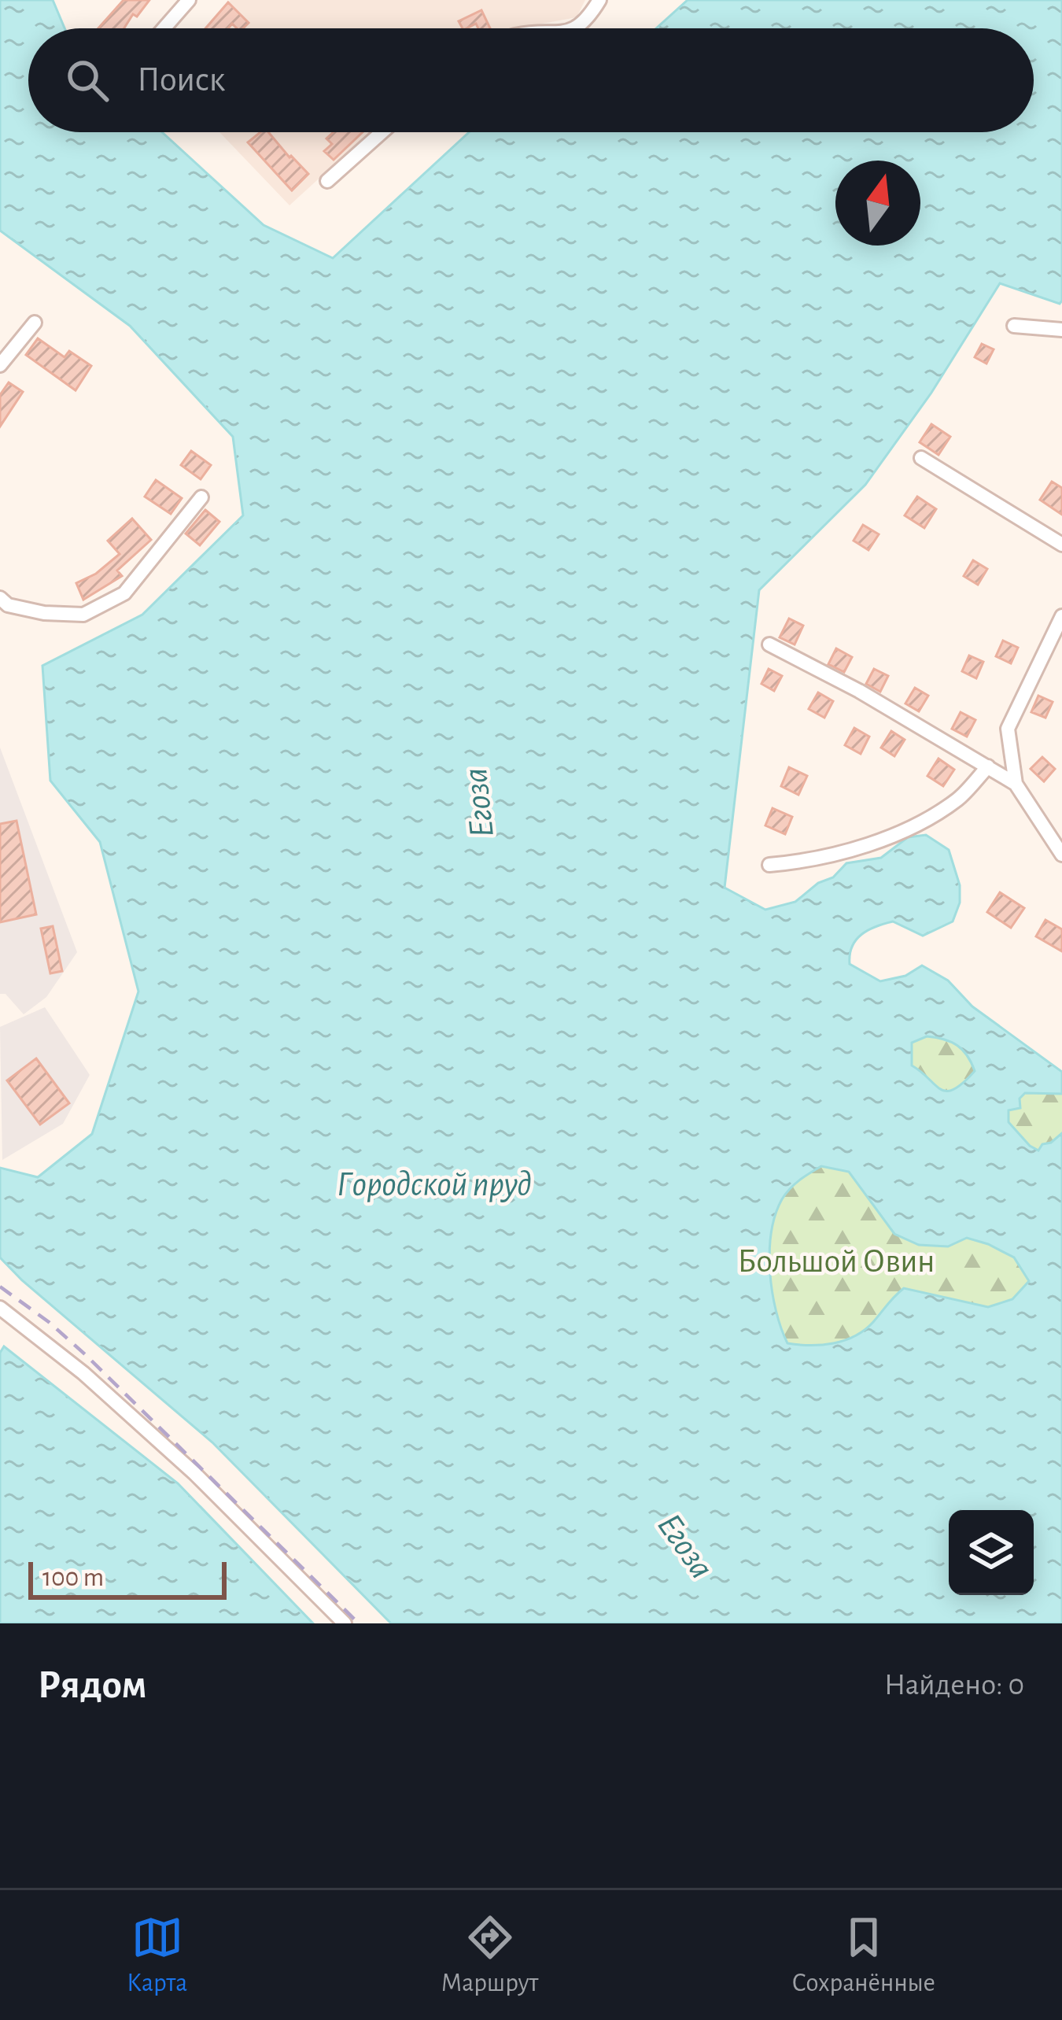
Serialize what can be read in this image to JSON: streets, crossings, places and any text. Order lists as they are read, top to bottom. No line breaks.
{"water":["Егоза","Городской пруд"],"parks":["Большой Овин"],"scale_bar":"100 m","north":"top","page":{"search":"Поиск","scale":"100 m","heading":["Рядом","Найдено: 0"],"nav":["Карта","Маршрут","Сохранённые"]}}
